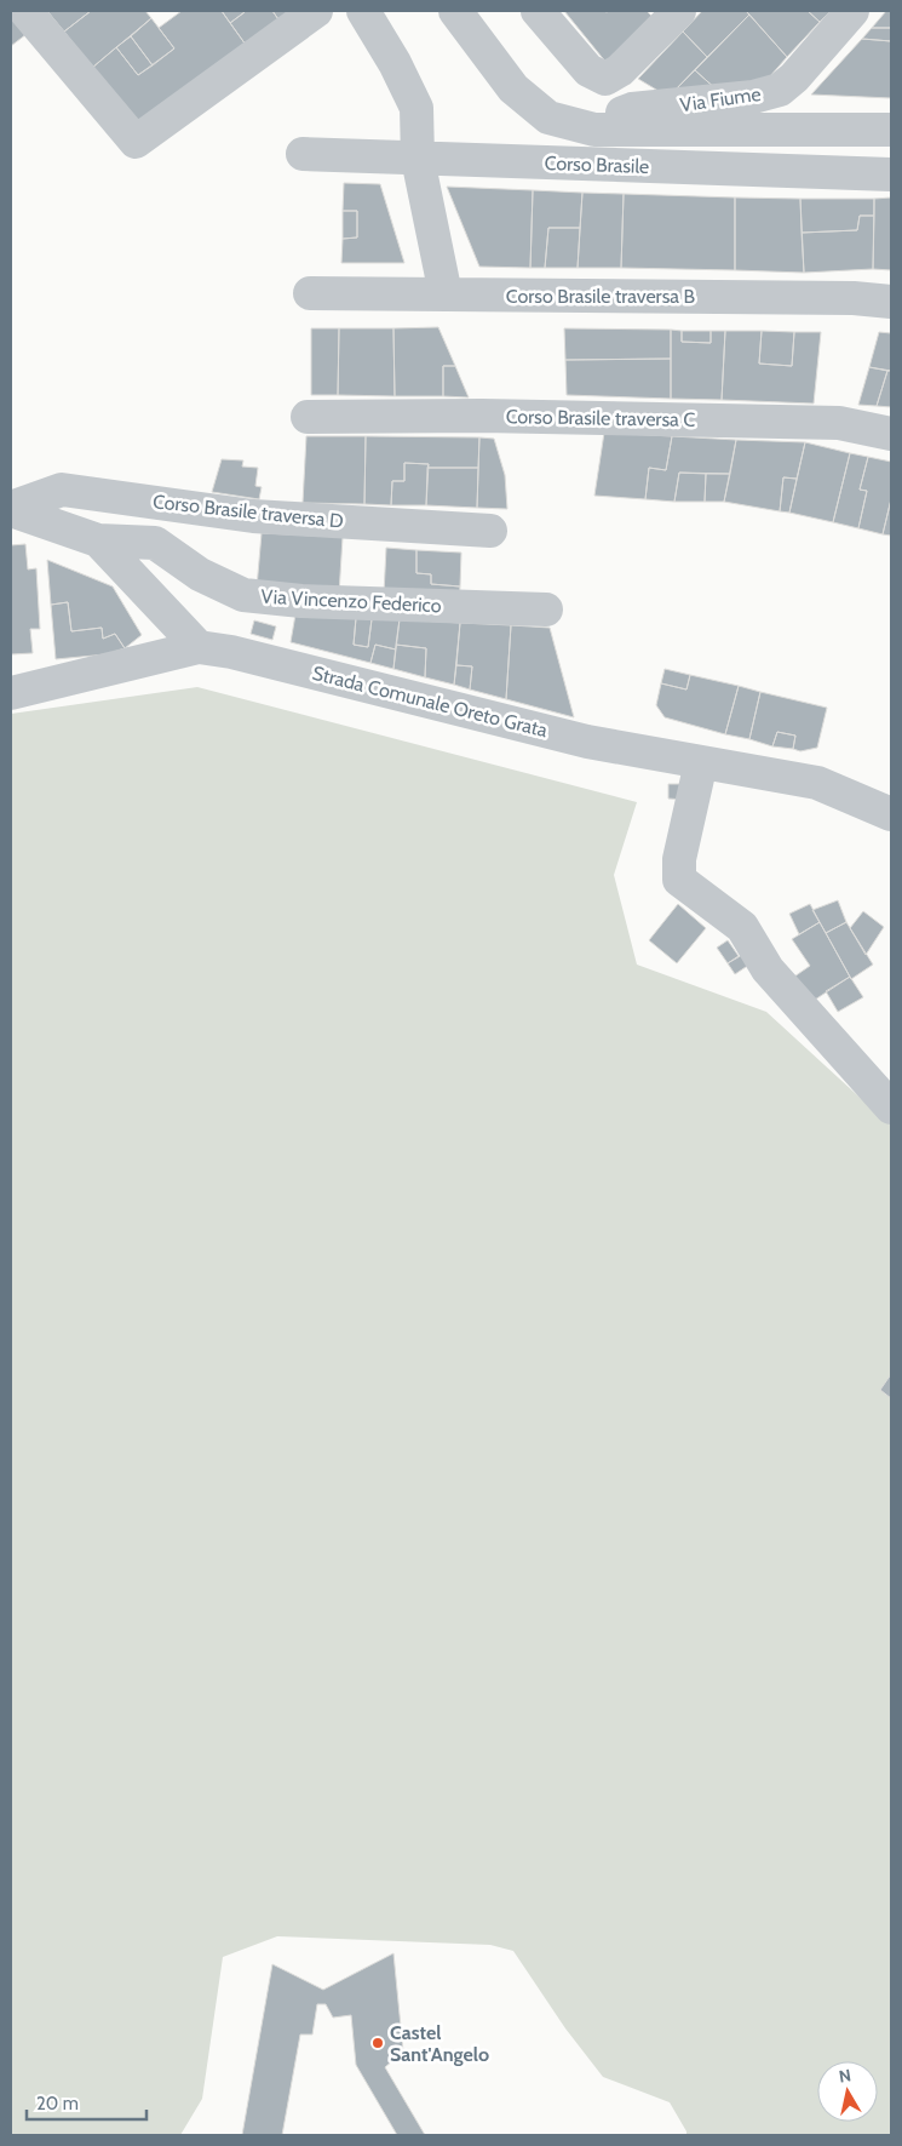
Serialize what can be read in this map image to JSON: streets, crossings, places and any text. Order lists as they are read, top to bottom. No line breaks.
{"streets":{"street":["Via Fiume","Corso Brasile","Corso Brasile traversa B","Corso Brasile traversa C","Corso Brasile traversa D","Via Vincenzo Federico","Strada Comunale Oreto Grata"]},"crossings":[["Via Fiume","Corso Brasile"]],"places":["Castel Sant'Angelo"],"scale_bar":"20 m","north":"top"}
